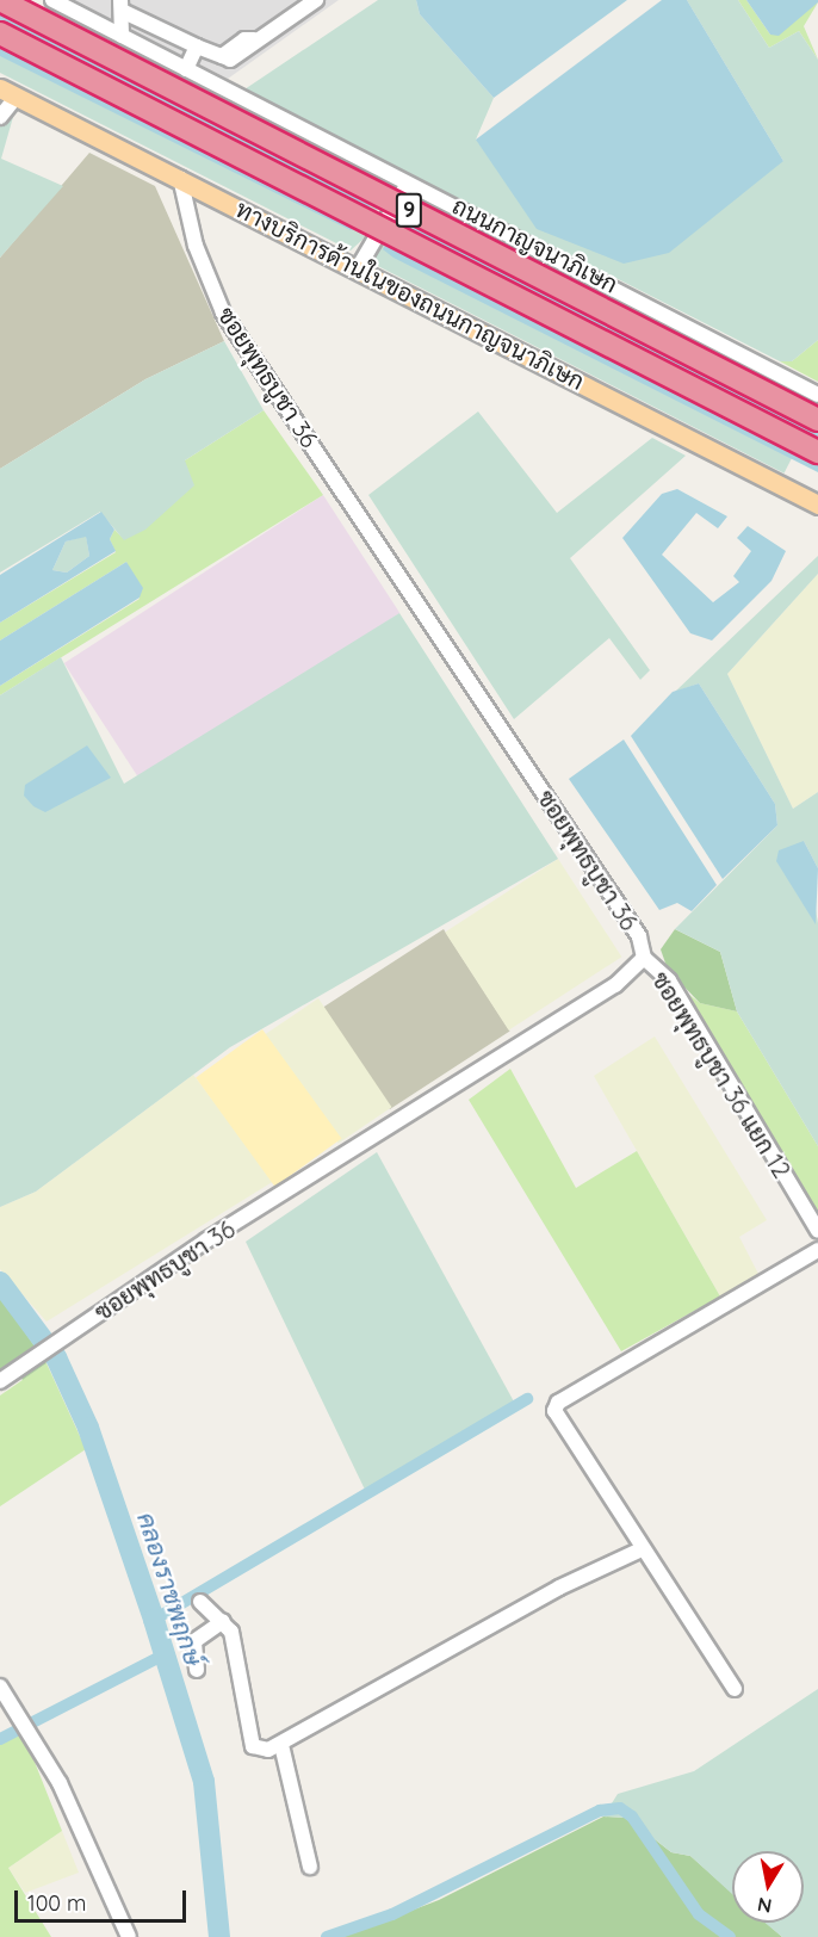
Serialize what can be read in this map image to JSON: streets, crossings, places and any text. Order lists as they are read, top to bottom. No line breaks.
{"streets":{"highway":["9","ถนนกาญจนาภิเษก"],"main road":["ทางบริการด้านในของถนนกาญจนาภิเษก"],"street":["ซอยพุทธบูชา 36","ซอยพุทธบูชา 36 แยก 12"]},"crossings":[["ทางบริการด้านในของถนนกาญจนาภิเษก","ซอยพุทธบูชา 36"],["ซอยพุทธบูชา 36","ซอยพุทธบูชา 36 แยก 12"]],"water":["คลองราชพฤกษ์"],"scale_bar":"100 m","north":"bottom"}
